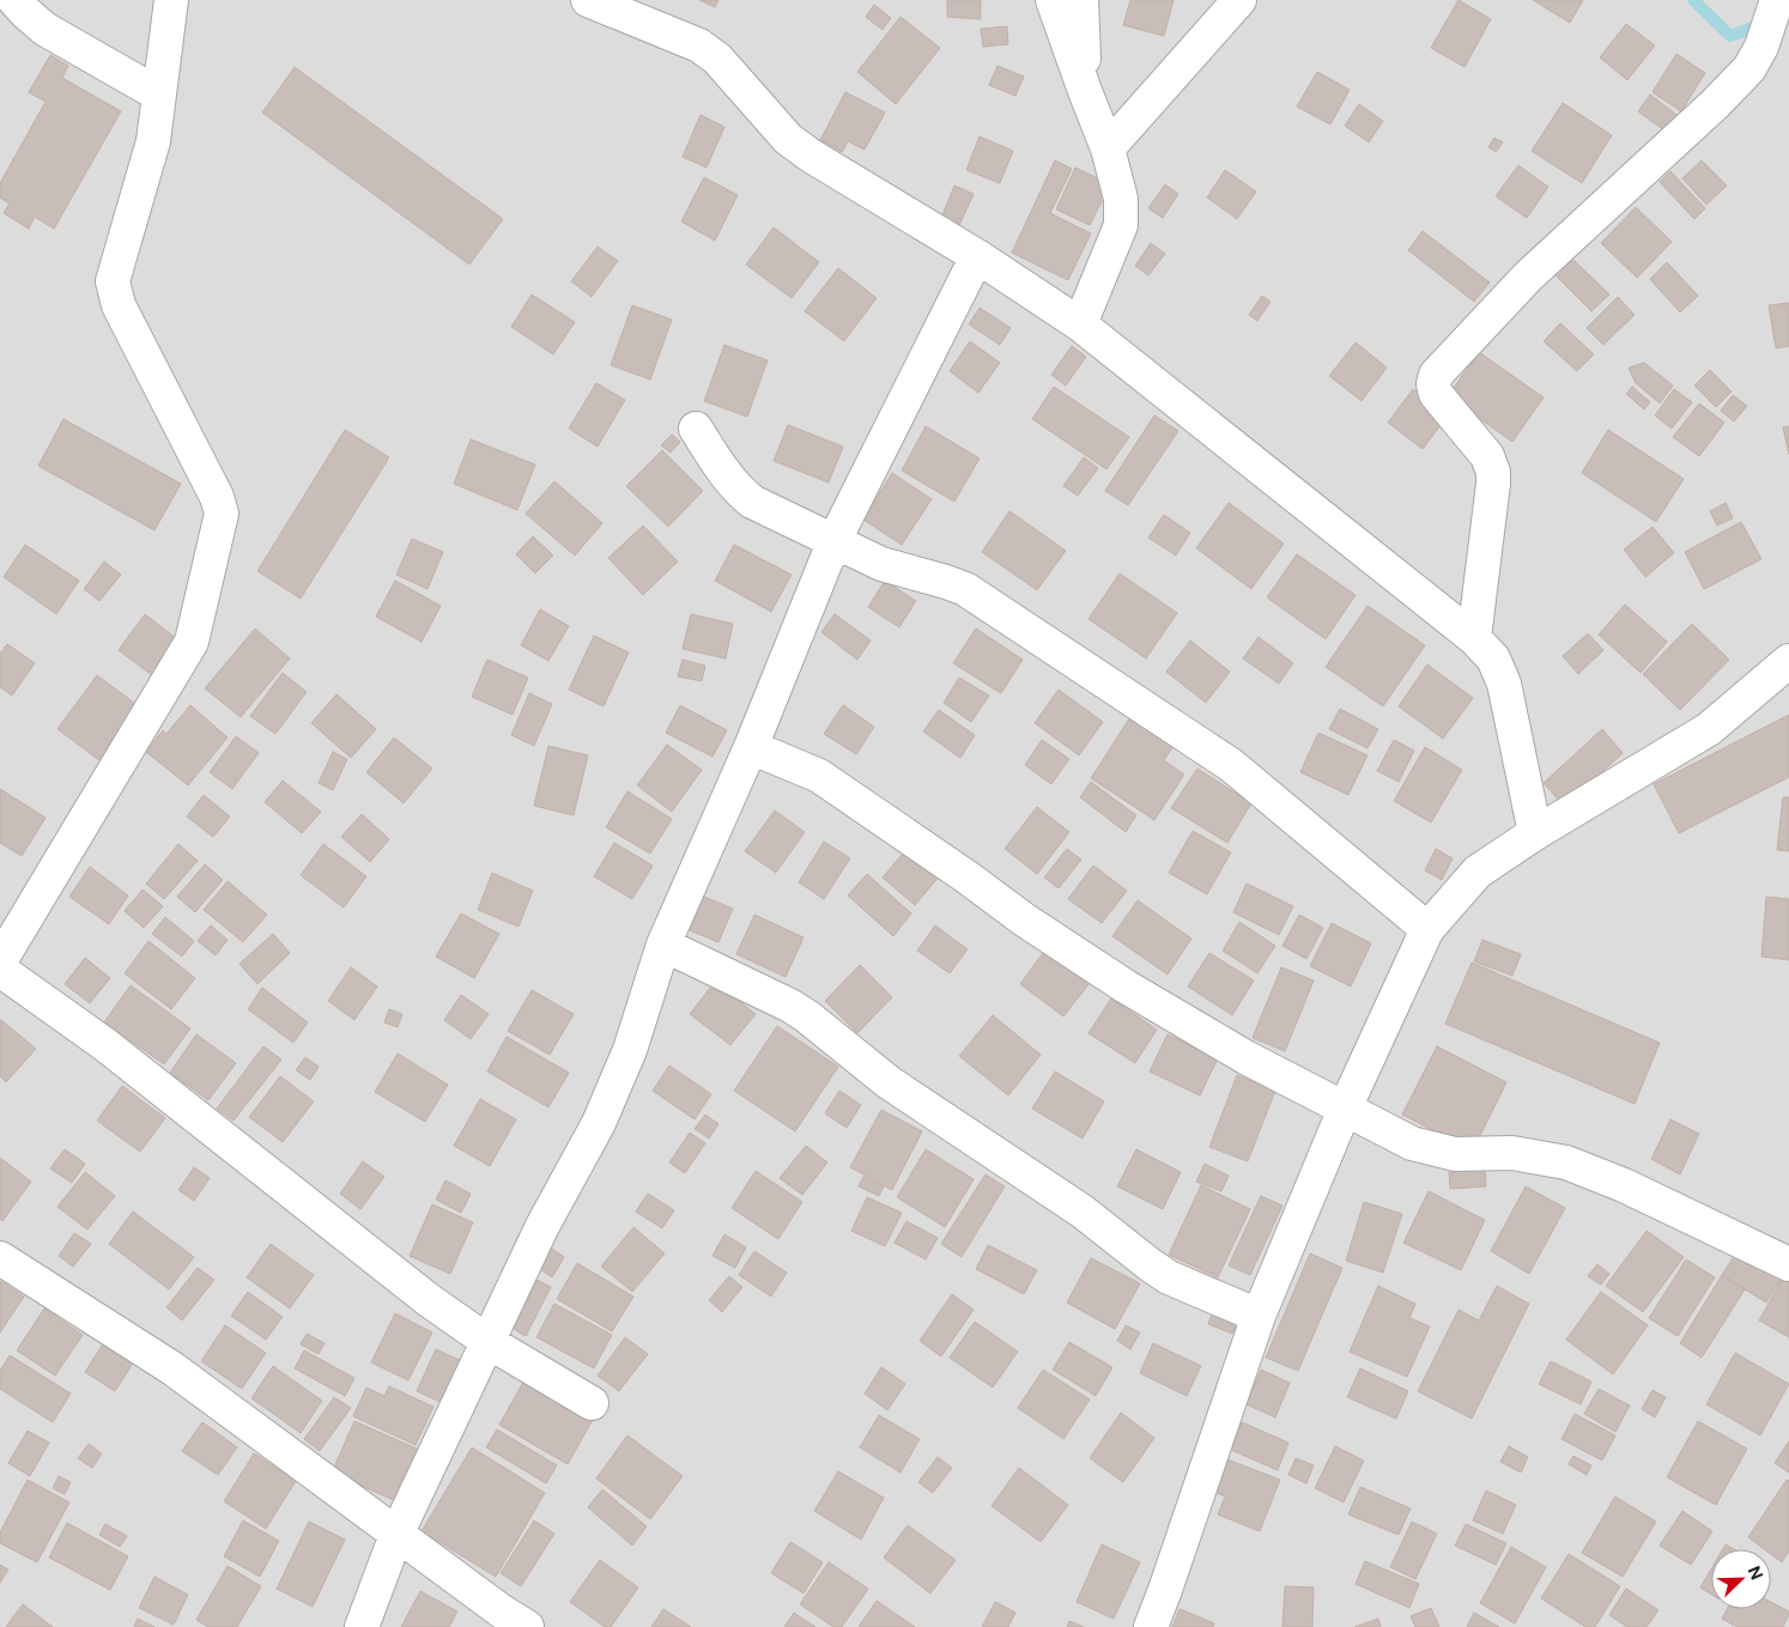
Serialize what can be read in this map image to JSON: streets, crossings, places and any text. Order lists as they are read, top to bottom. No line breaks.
{"north":"top right"}
